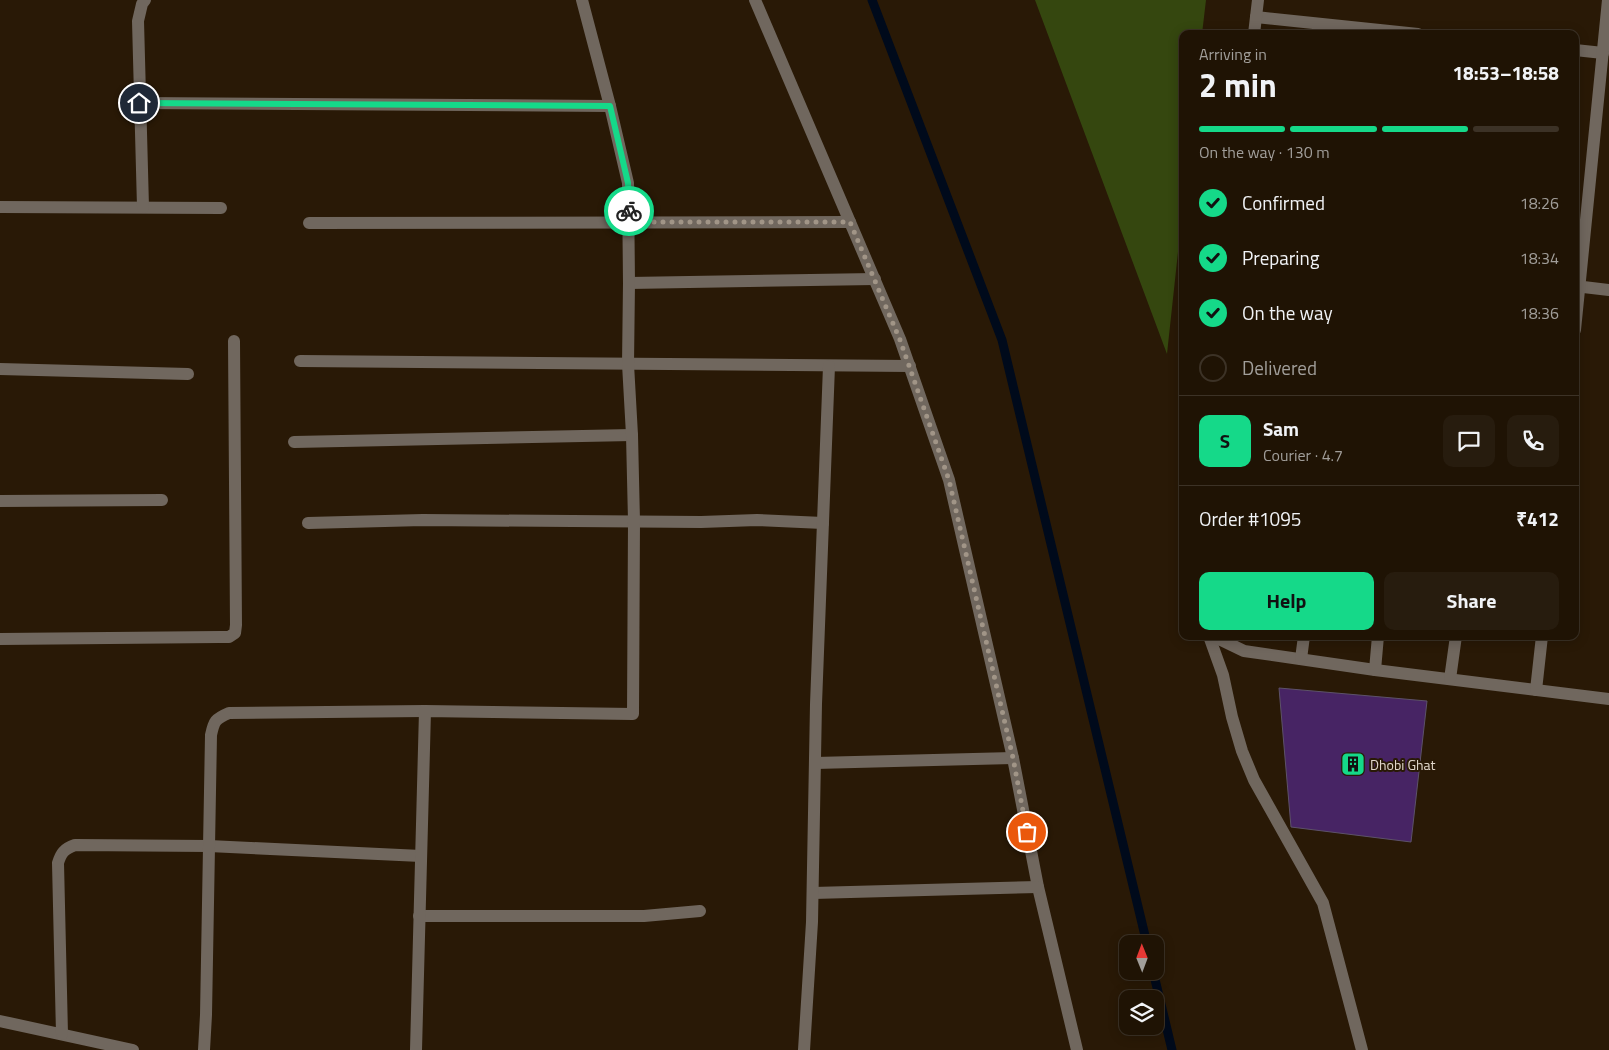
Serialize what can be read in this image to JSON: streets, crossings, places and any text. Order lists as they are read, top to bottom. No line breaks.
{"places":{"building":["Dhobi Ghat"]},"north":"top","page":{"heading":["2 min","Arriving in","18:53–18:58"],"panel":["Sam","Courier · 4.7","Order #1095","₹412"],"bar":"On the way · 130 m","list":[["Confirmed","18:26"],["Preparing","18:34"],["On the way","18:36"],"Delivered"],"round":"S","buttons":["Help","Share"]}}
